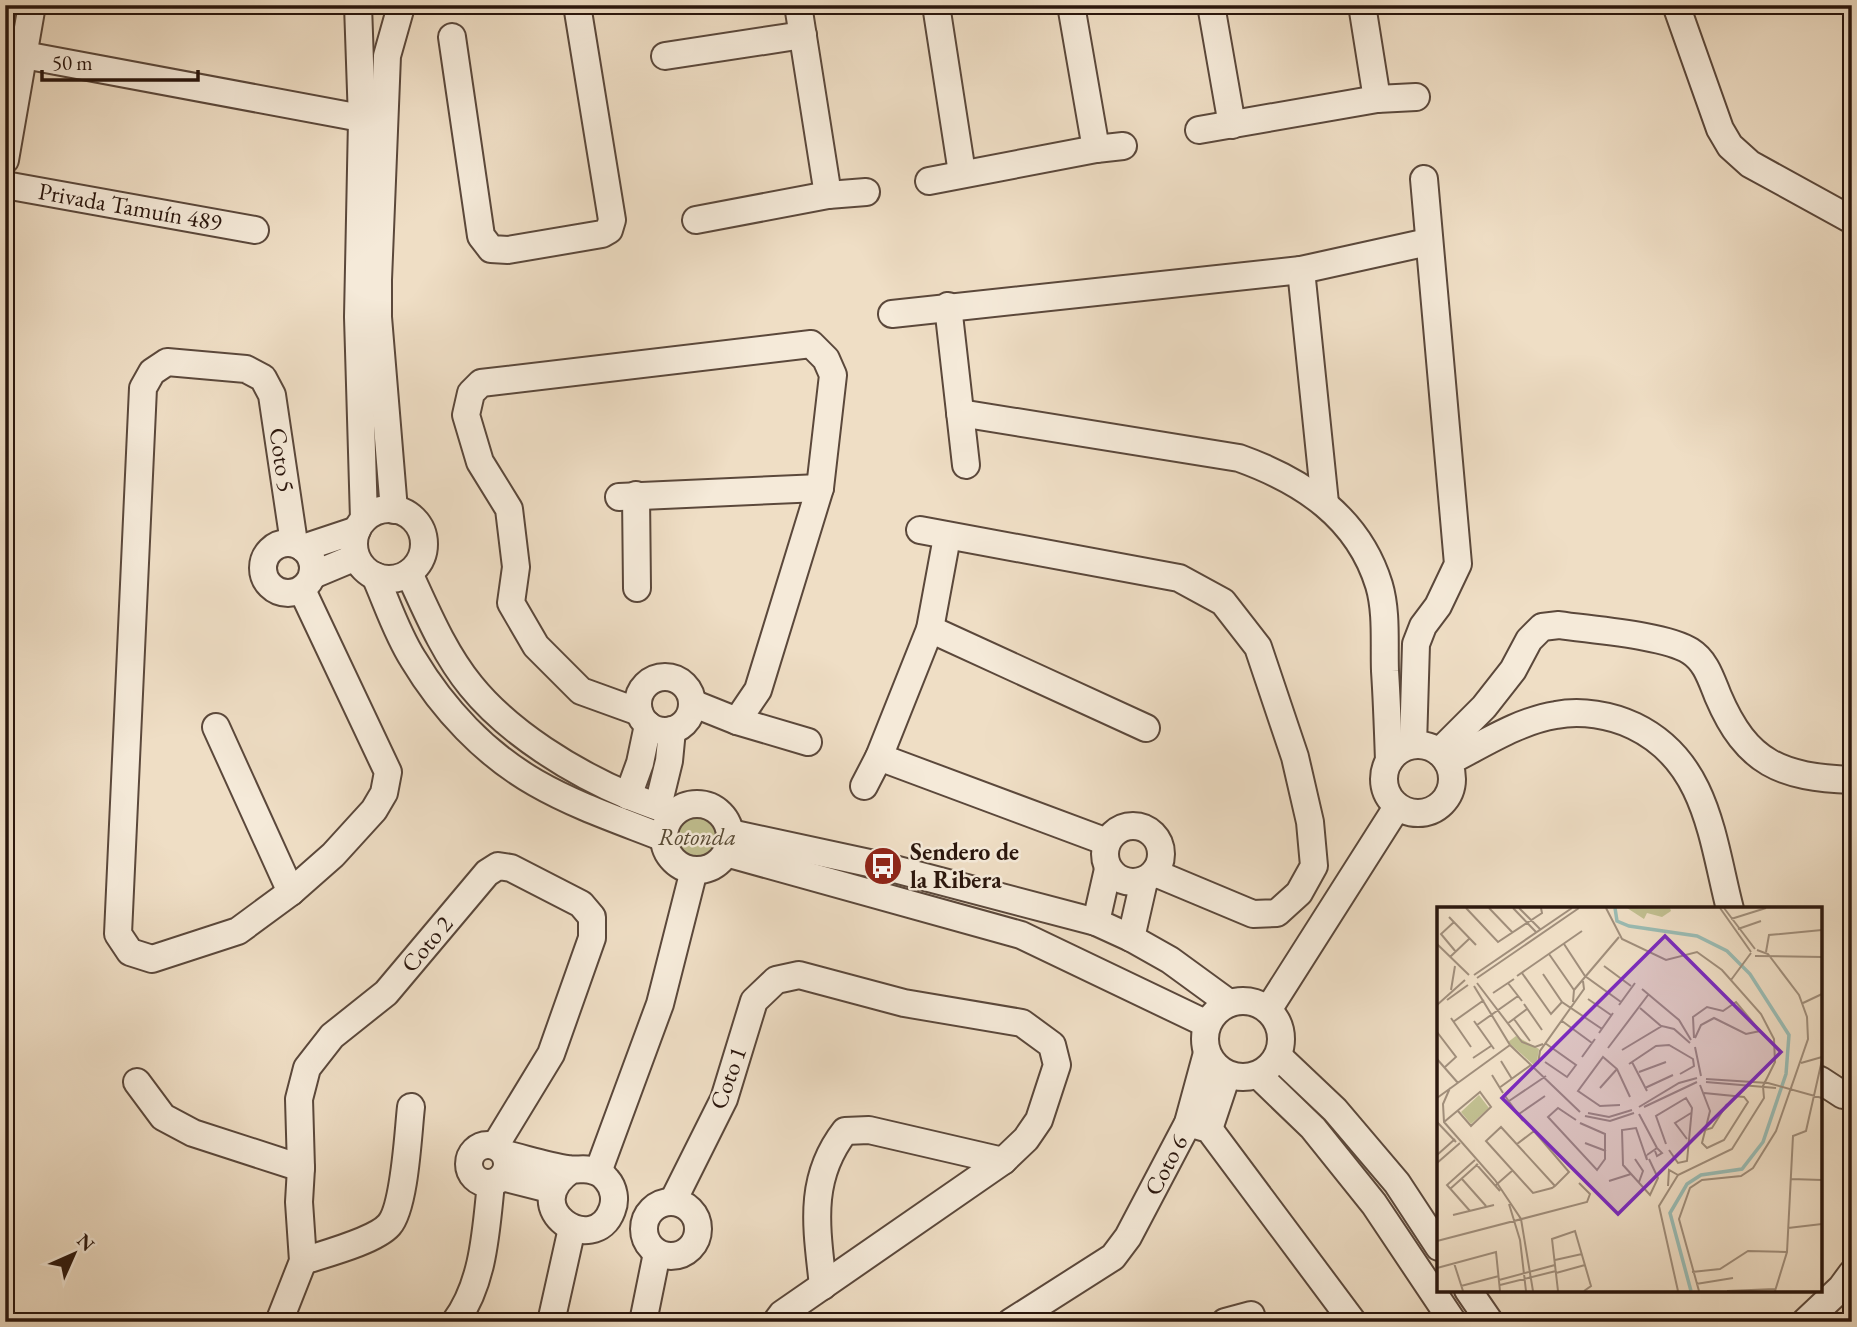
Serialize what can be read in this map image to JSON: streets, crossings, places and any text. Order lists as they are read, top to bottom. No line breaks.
{"streets":{"street":["Privada Tamuín 489","Coto 5","Coto 2","Coto 1","Coto 6"]},"parks":["Rotonda"],"places":{"bus stop":["Sendero de la Ribera"]},"scale_bar":"50 m","north":"top right"}
